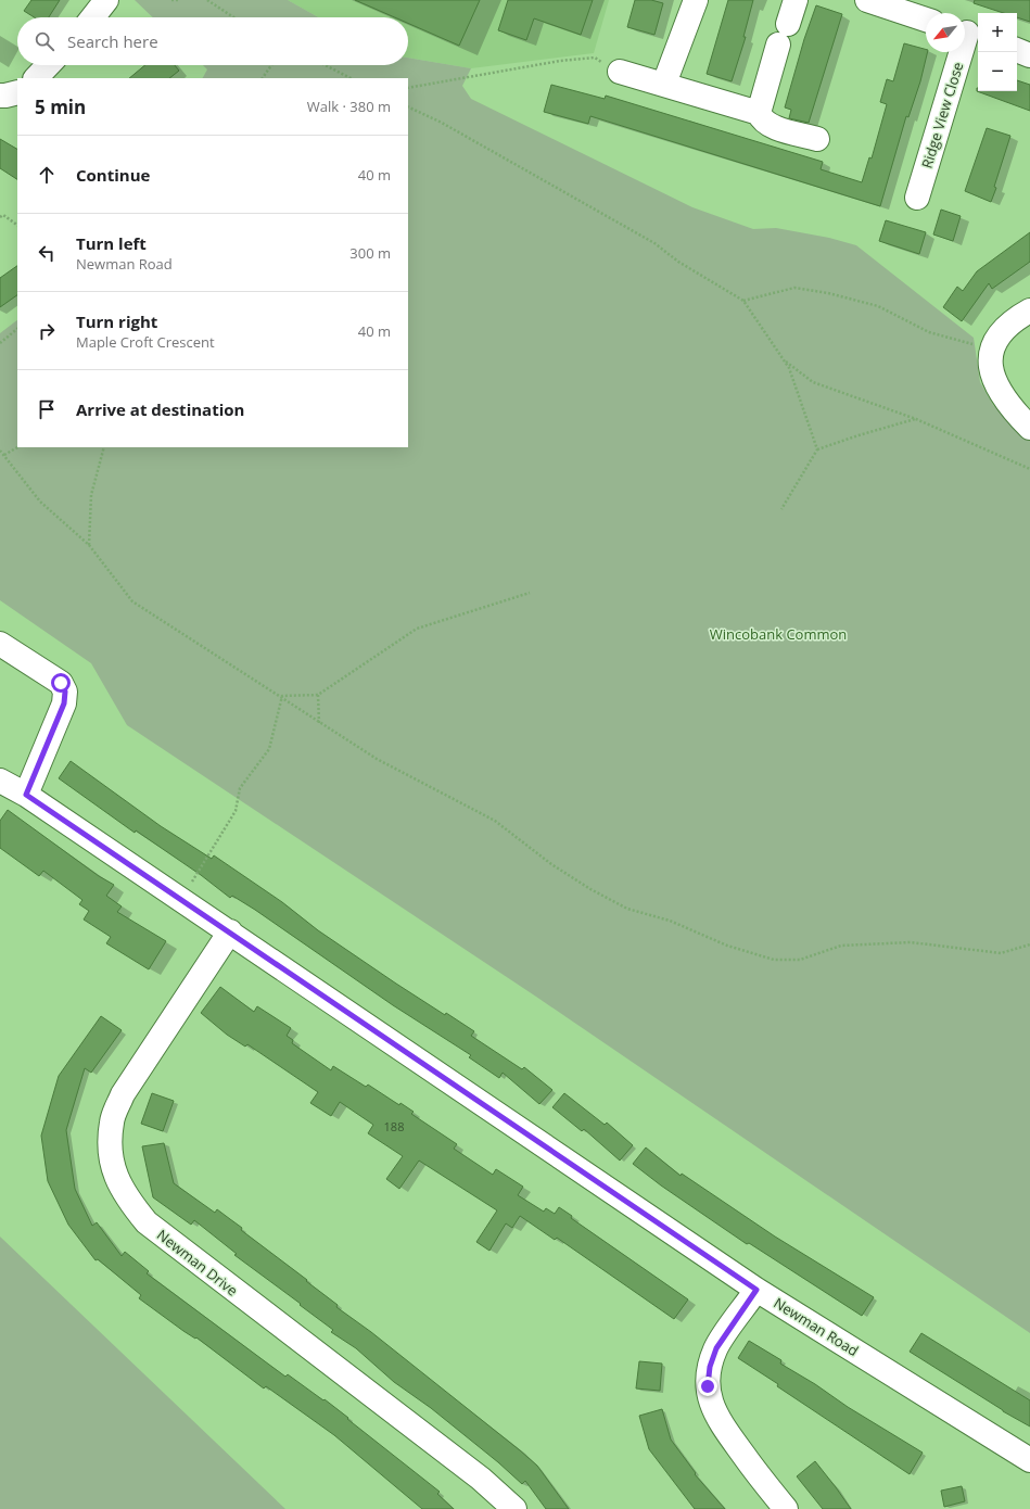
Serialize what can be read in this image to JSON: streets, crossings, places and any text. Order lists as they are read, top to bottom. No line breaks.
{"streets":{"street":["Ridge View Close","Newman Drive","Newman Road"]},"crossings":[["Newman Drive","Newman Road"]],"parks":["Wincobank Common"],"house_numbers":["188"],"north":"bottom left","page":{"map_buttons":["+","−"],"search":"Search here","heading":["5 min","Walk · 380 m"],"list":[["Continue","40 m"],["Turn left","Newman Road","300 m"],["Turn right","Maple Croft Crescent","40 m"],"Arrive at destination"]}}
